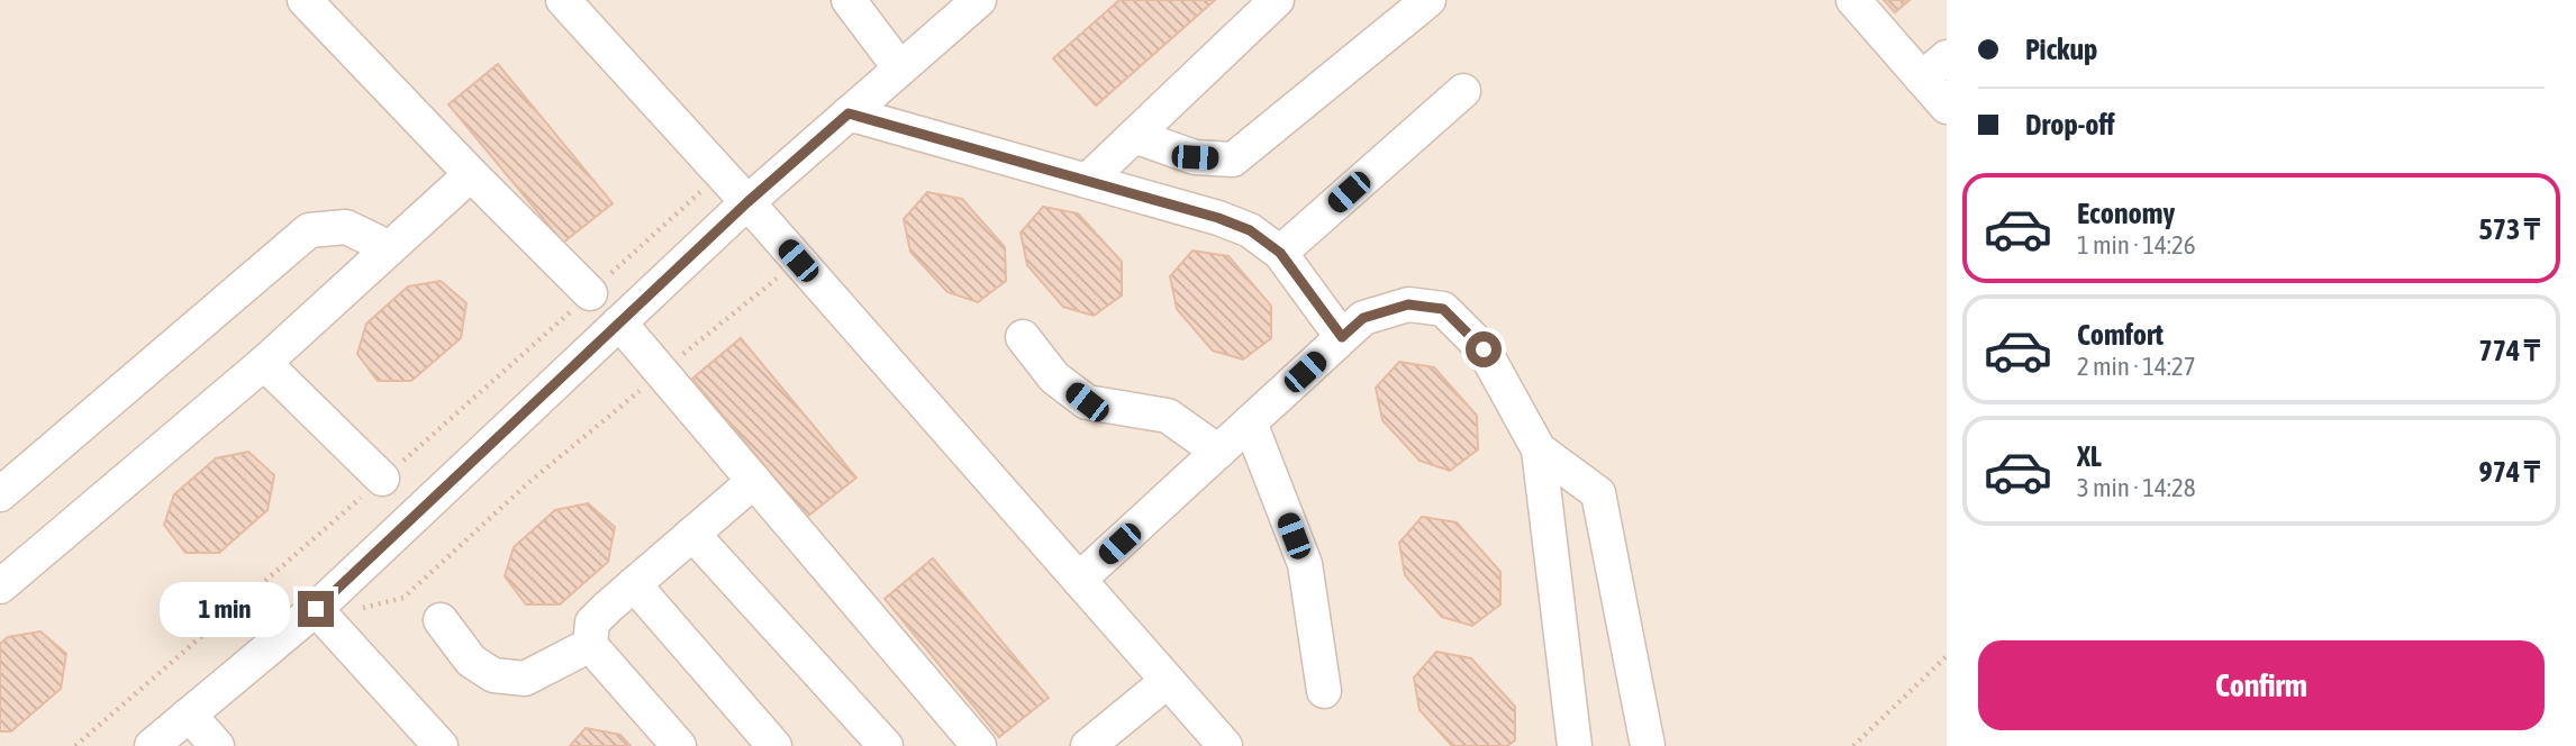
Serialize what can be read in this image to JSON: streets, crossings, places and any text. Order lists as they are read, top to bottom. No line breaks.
{"page":{"banner":["Pickup","Drop-off"],"list":[{"name":"Economy","note":"1 min · 14:26","value":"573 ₸"},{"name":"Comfort","note":"2 min · 14:27","value":"774 ₸"},{"name":"XL","note":"3 min · 14:28","value":"974 ₸"}],"bubble":"1 min","buttons":"Confirm"}}
